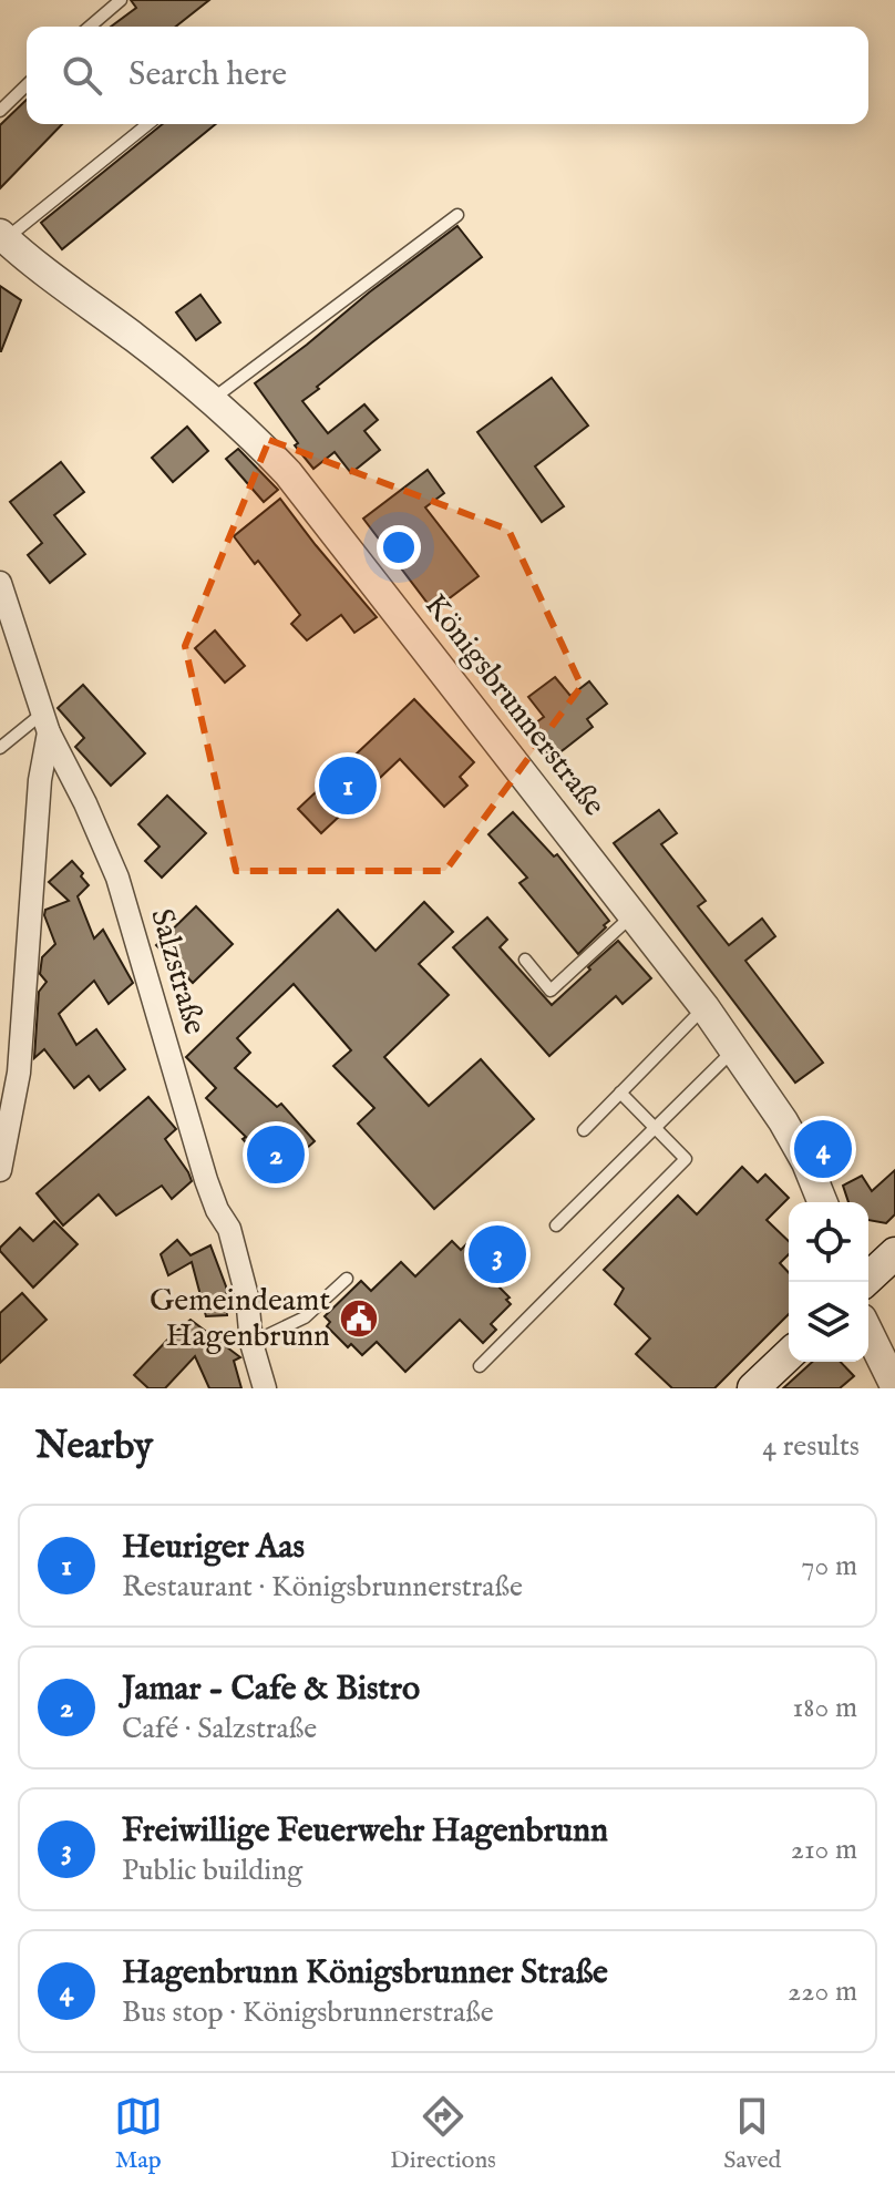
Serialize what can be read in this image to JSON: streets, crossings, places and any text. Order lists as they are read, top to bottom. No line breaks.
{"streets":{"street":["Königsbrunnerstraße","Salzstraße"]},"places":{"public building":["Gemeindeamt Hagenbrunn"]},"page":{"search":"Search here","pins":["1","4","2","3"],"heading":["Nearby","4 results"],"list":[{"mark":"1","name":"Heuriger Aas","note":"Restaurant · Königsbrunnerstraße","value":"70 m"},{"mark":"2","name":"Jamar - Cafe & Bistro","note":"Café · Salzstraße","value":"180 m"},{"mark":"3","name":"Freiwillige Feuerwehr Hagenbrunn","note":"Public building","value":"210 m"},{"mark":"4","name":"Hagenbrunn Königsbrunner Straße","note":"Bus stop · Königsbrunnerstraße","value":"220 m"}],"nav":["Map","Directions","Saved"]}}
